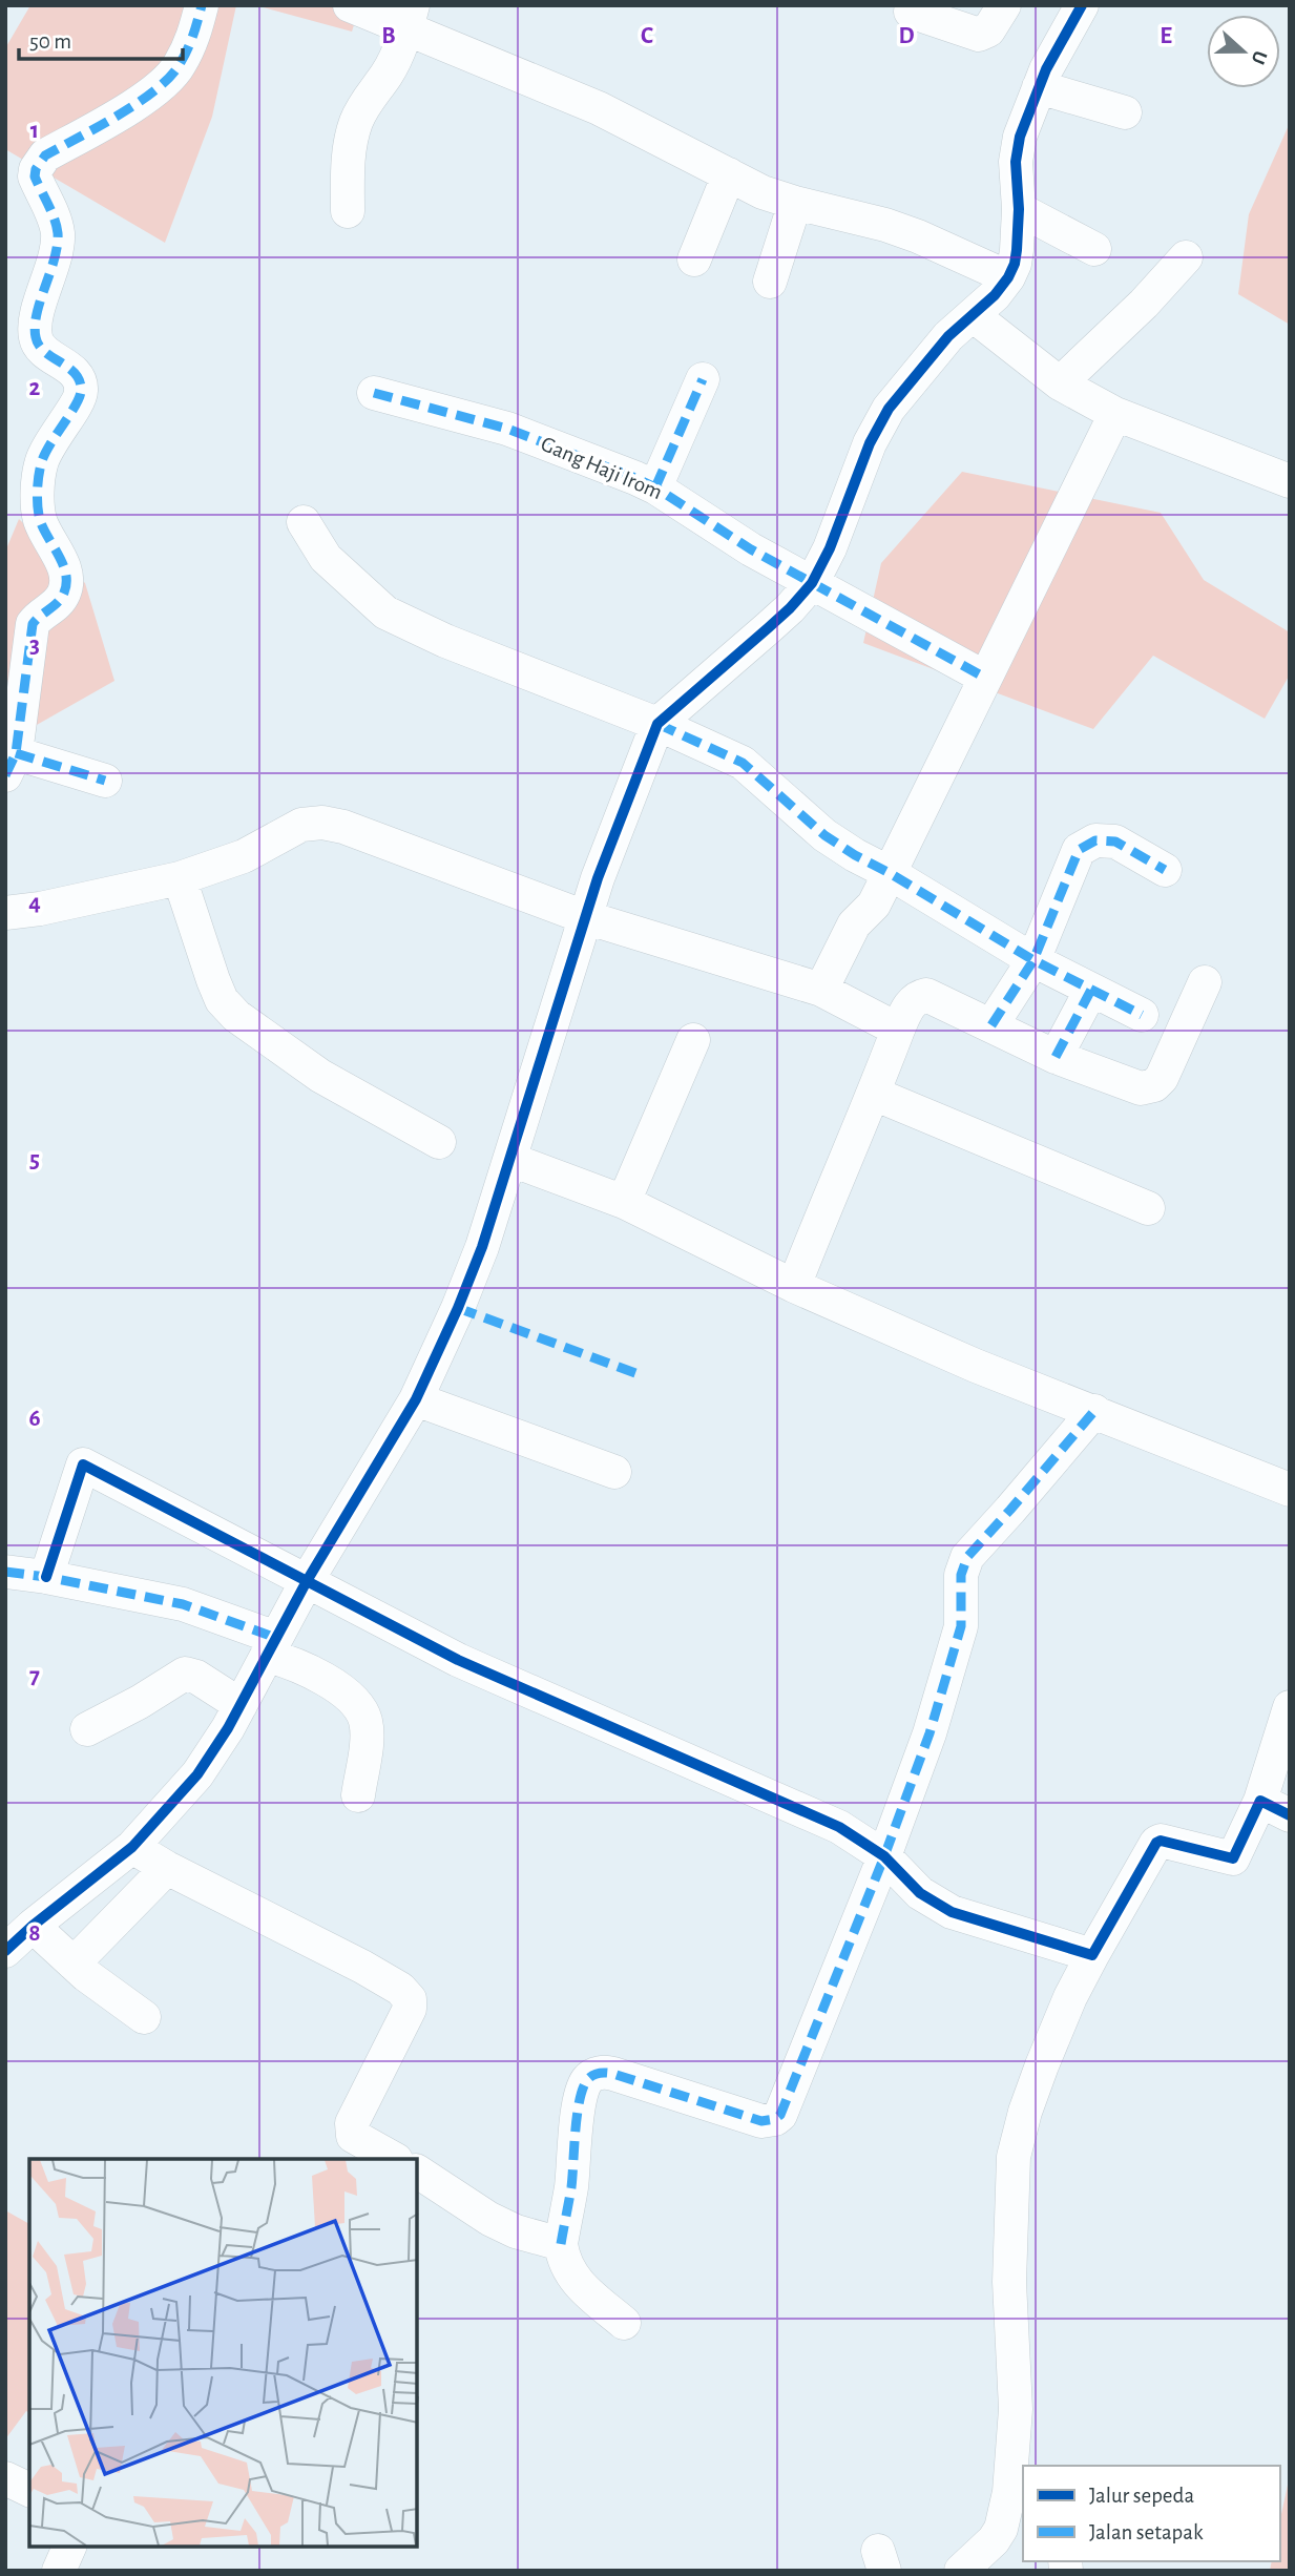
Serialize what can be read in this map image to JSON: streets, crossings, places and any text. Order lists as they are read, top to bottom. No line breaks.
{"streets":{"street":["Gang Haji Irom"]},"legend":["Jalur sepeda","Jalan setapak"],"scale_bar":"50 m","north":"right","grid":{"columns":["B","C","D","E"],"rows":["1","2","3","4","5","6","7","8"]}}
